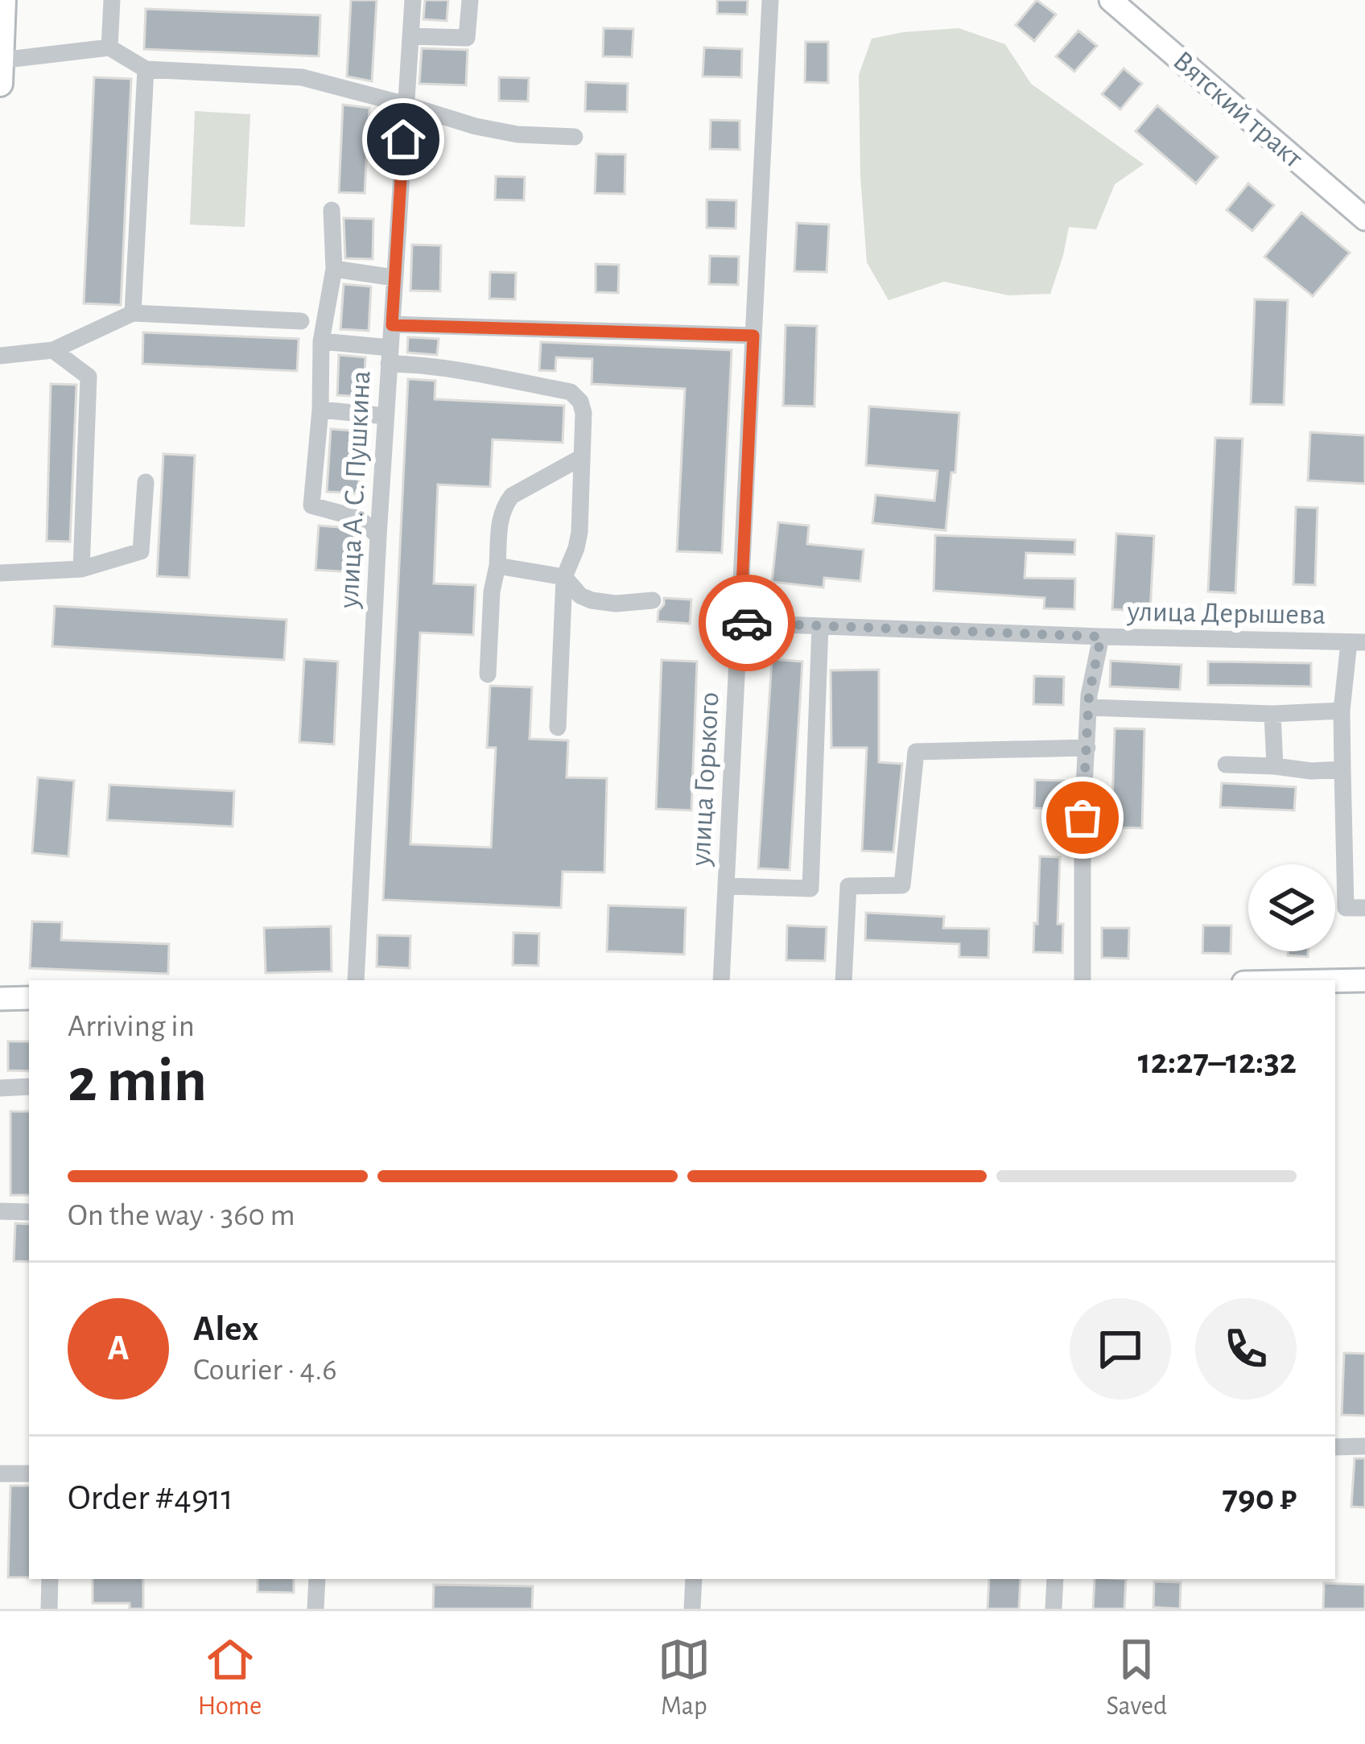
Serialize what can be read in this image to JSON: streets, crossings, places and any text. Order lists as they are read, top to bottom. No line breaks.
{"streets":{"main road":["Вятский тракт"],"street":["улица А. С. Пушкина","улица Дерышева","улица Горького"]},"crossings":[["улица Дерышева","улица Горького"]],"page":{"heading":["2 min","Arriving in","12:27–12:32"],"panel":["Alex","Courier · 4.6","Order #4911","790 ₽"],"bar":"On the way · 360 m","round":"A","tabs":["Home","Map","Saved"]}}
